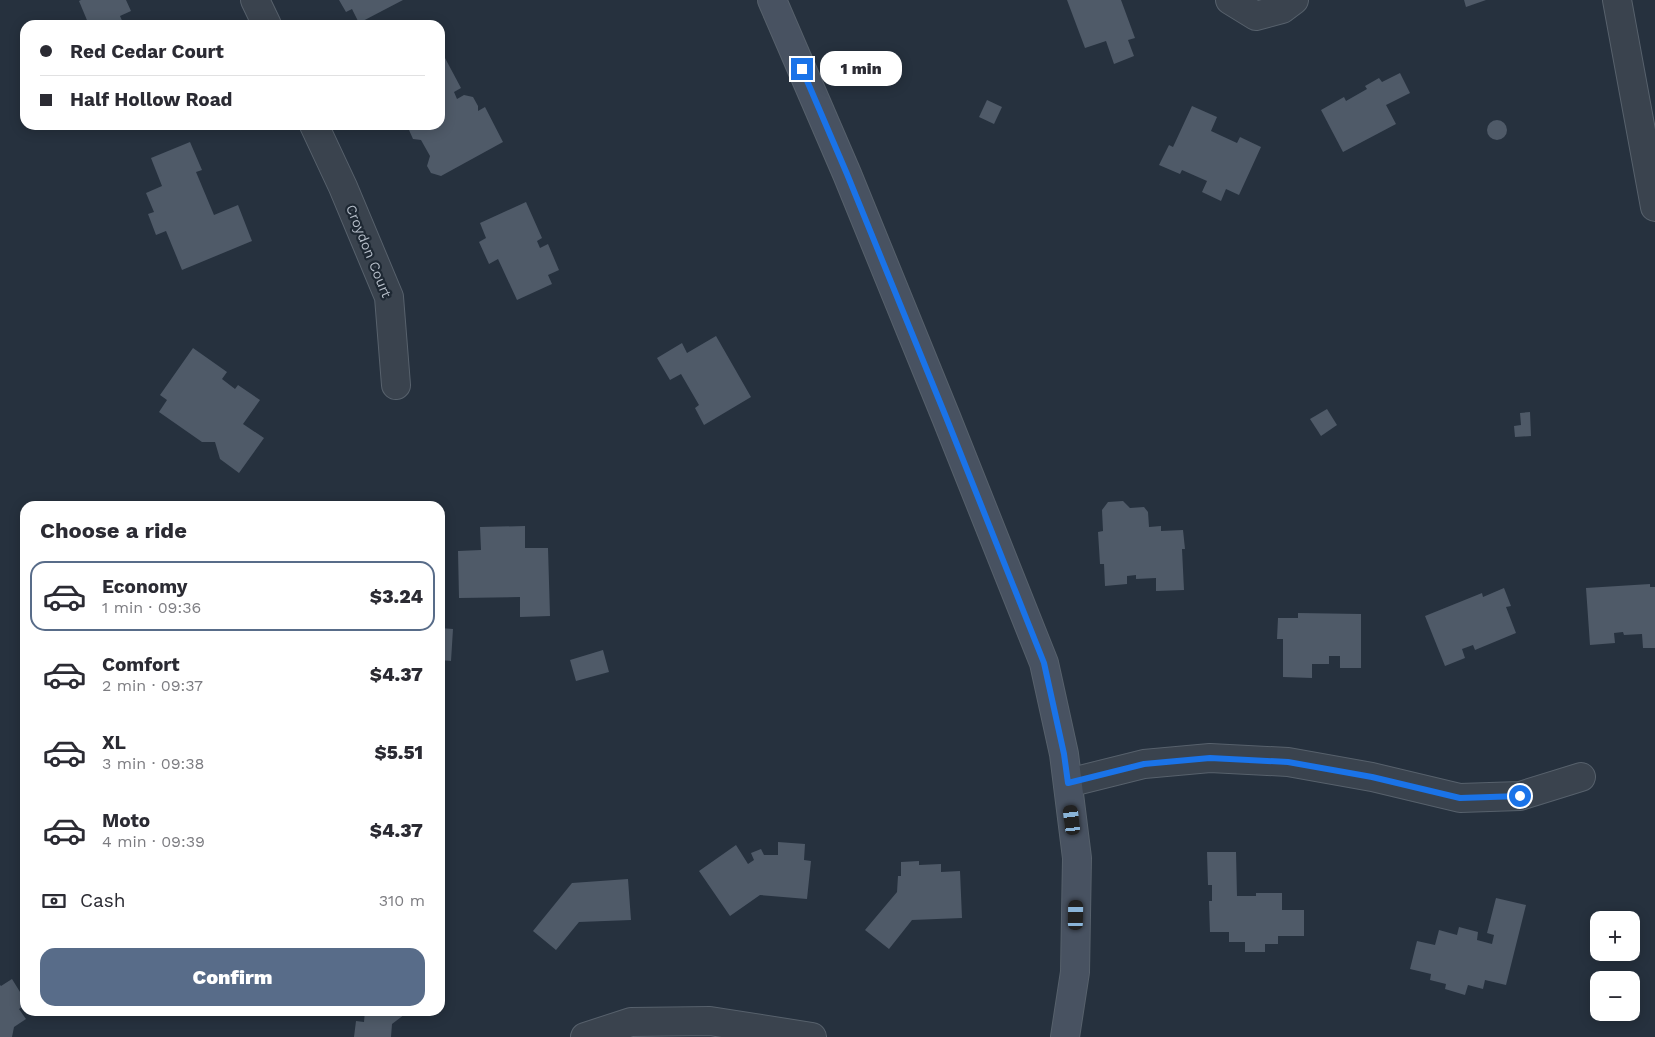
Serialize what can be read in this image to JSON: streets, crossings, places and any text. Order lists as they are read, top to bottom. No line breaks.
{"streets":{"street":["Croydon Court"]},"page":{"banner":["Red Cedar Court","Half Hollow Road"],"bubble":"1 min","heading":"Choose a ride","list":[{"name":"Economy","note":"1 min · 09:36","value":"$3.24"},{"name":"Comfort","note":"2 min · 09:37","value":"$4.37"},{"name":"XL","note":"3 min · 09:38","value":"$5.51"},{"name":"Moto","note":"4 min · 09:39","value":"$4.37"}],"pay":["Cash","310 m"],"map_buttons":["+","−"],"buttons":"Confirm"}}
